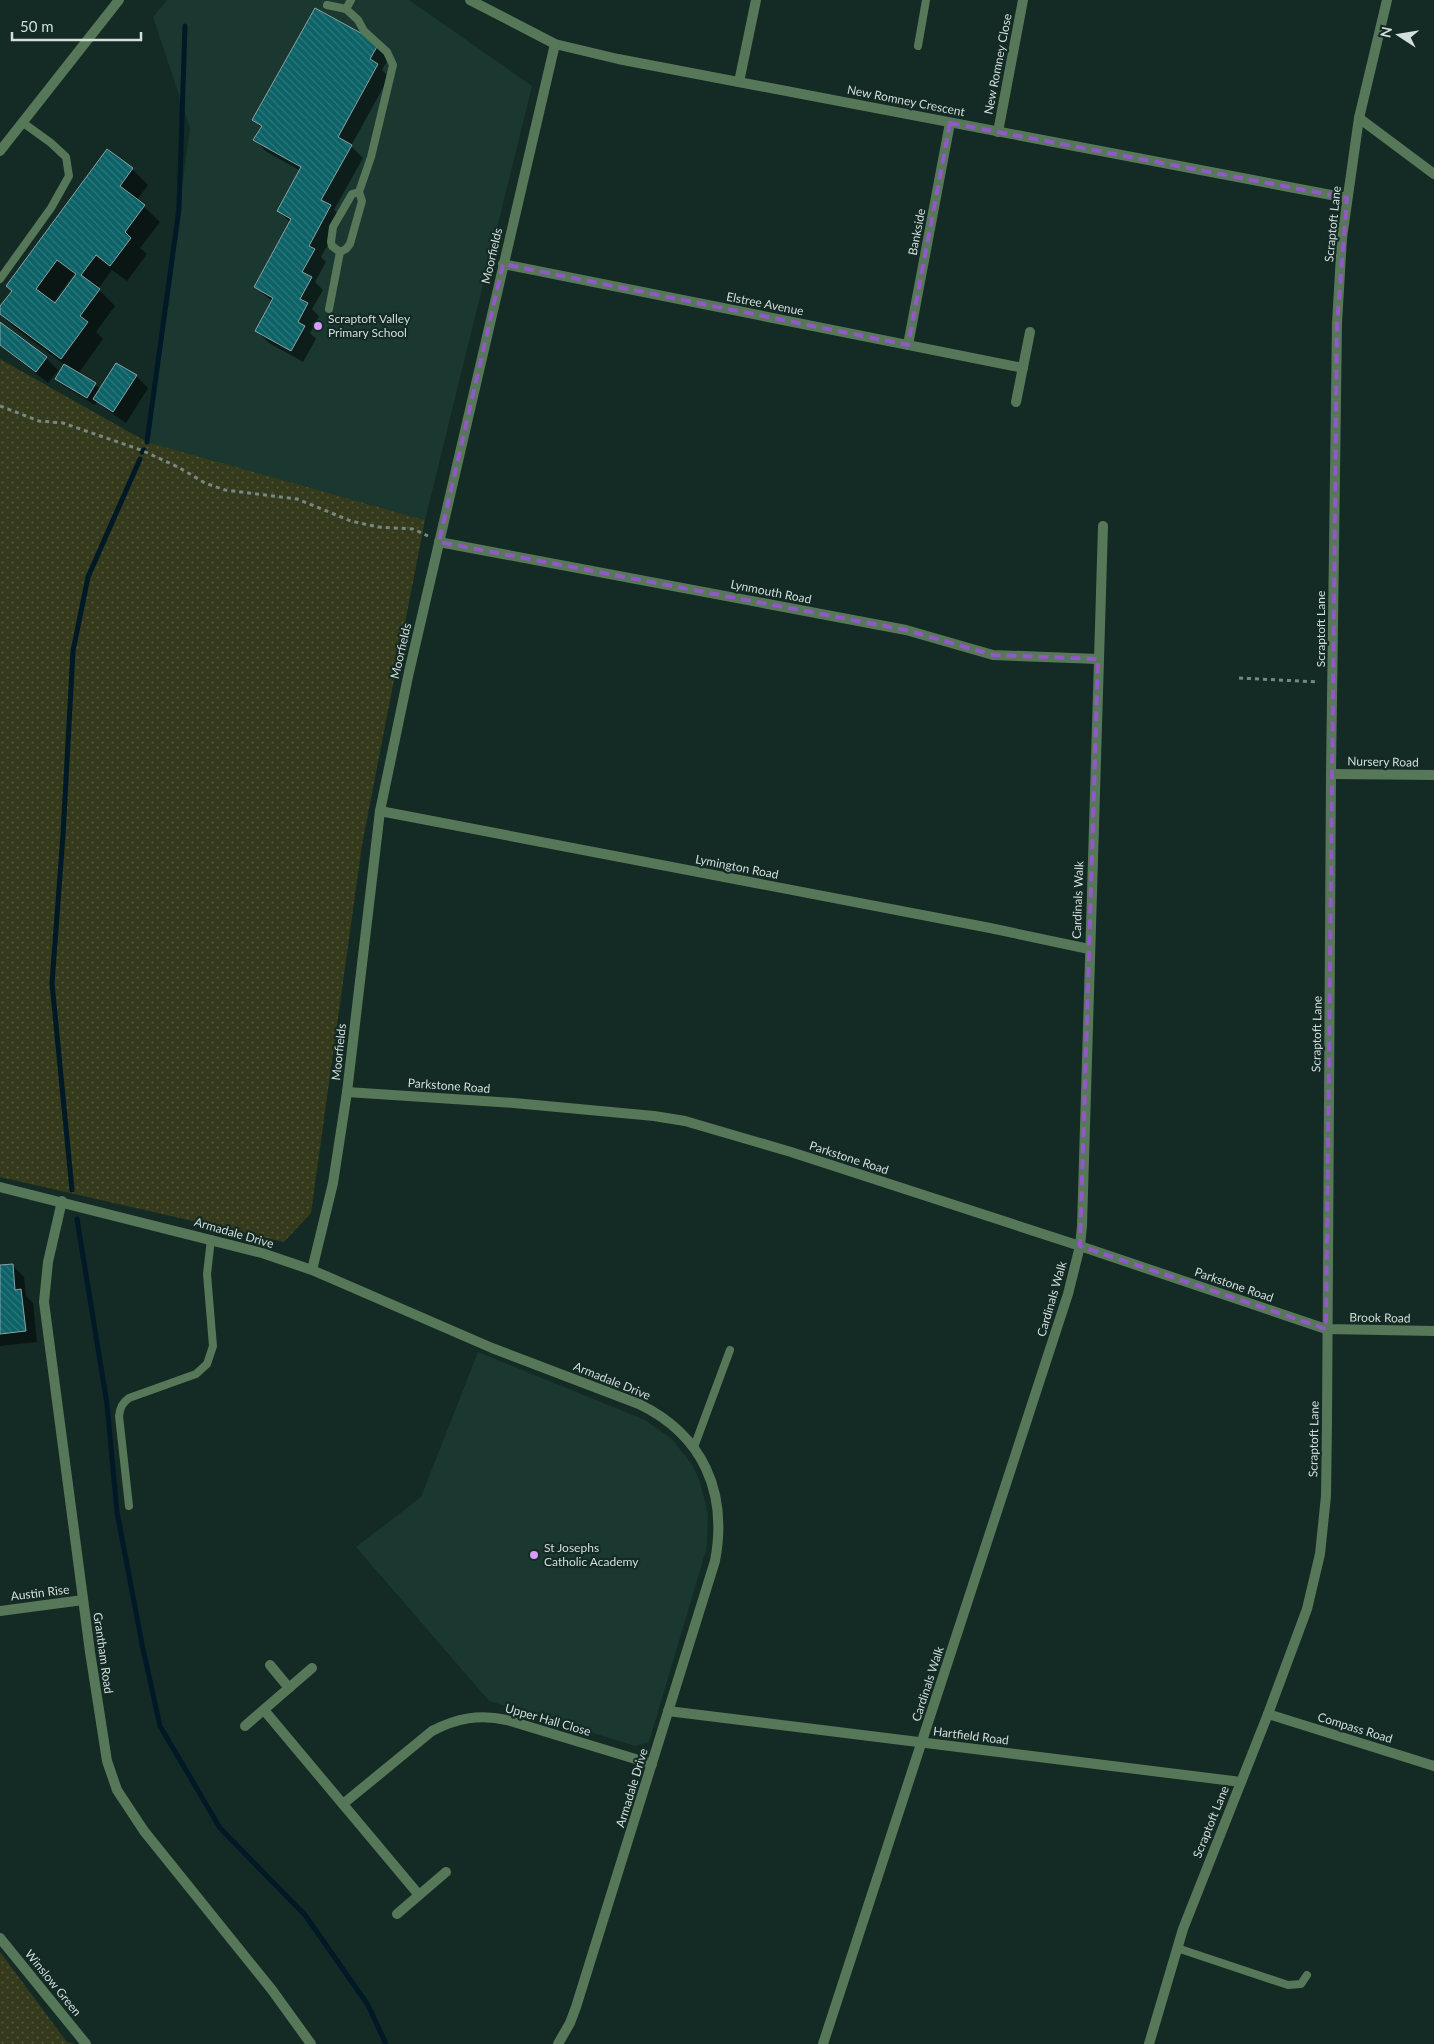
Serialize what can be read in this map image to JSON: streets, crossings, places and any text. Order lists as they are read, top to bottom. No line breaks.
{"streets":{"street":["New Romney Close","New Romney Crescent","Scraptoft Lane","Bankside","Moorfields","Elstree Avenue","Lynmouth Road","Nursery Road","Lymington Road","Cardinals Walk","Parkstone Road","Armadale Drive","Brook Road","Austin Rise","Grantham Road","Upper Hall Close","Compass Road","Hartfield Road","Winslow Green"]},"crossings":[["New Romney Close","New Romney Crescent"],["New Romney Crescent","Scraptoft Lane"],["New Romney Crescent","Bankside"],["New Romney Crescent","Moorfields"],["Scraptoft Lane","Nursery Road"],["Scraptoft Lane","Parkstone Road"],["Scraptoft Lane","Brook Road"],["Scraptoft Lane","Compass Road"],["Scraptoft Lane","Hartfield Road"],["Bankside","Elstree Avenue"],["Moorfields","Elstree Avenue"],["Moorfields","Lynmouth Road"],["Moorfields","Lymington Road"],["Moorfields","Parkstone Road"],["Moorfields","Armadale Drive"],["Lynmouth Road","Cardinals Walk"],["Lymington Road","Cardinals Walk"],["Cardinals Walk","Parkstone Road"],["Cardinals Walk","Hartfield Road"],["Parkstone Road","Brook Road"],["Armadale Drive","Grantham Road"],["Armadale Drive","Upper Hall Close"],["Armadale Drive","Hartfield Road"],["Austin Rise","Grantham Road"]],"places":["Scraptoft Valley Primary School","St Josephs Catholic Academy"],"scale_bar":"50 m","north":"left"}
